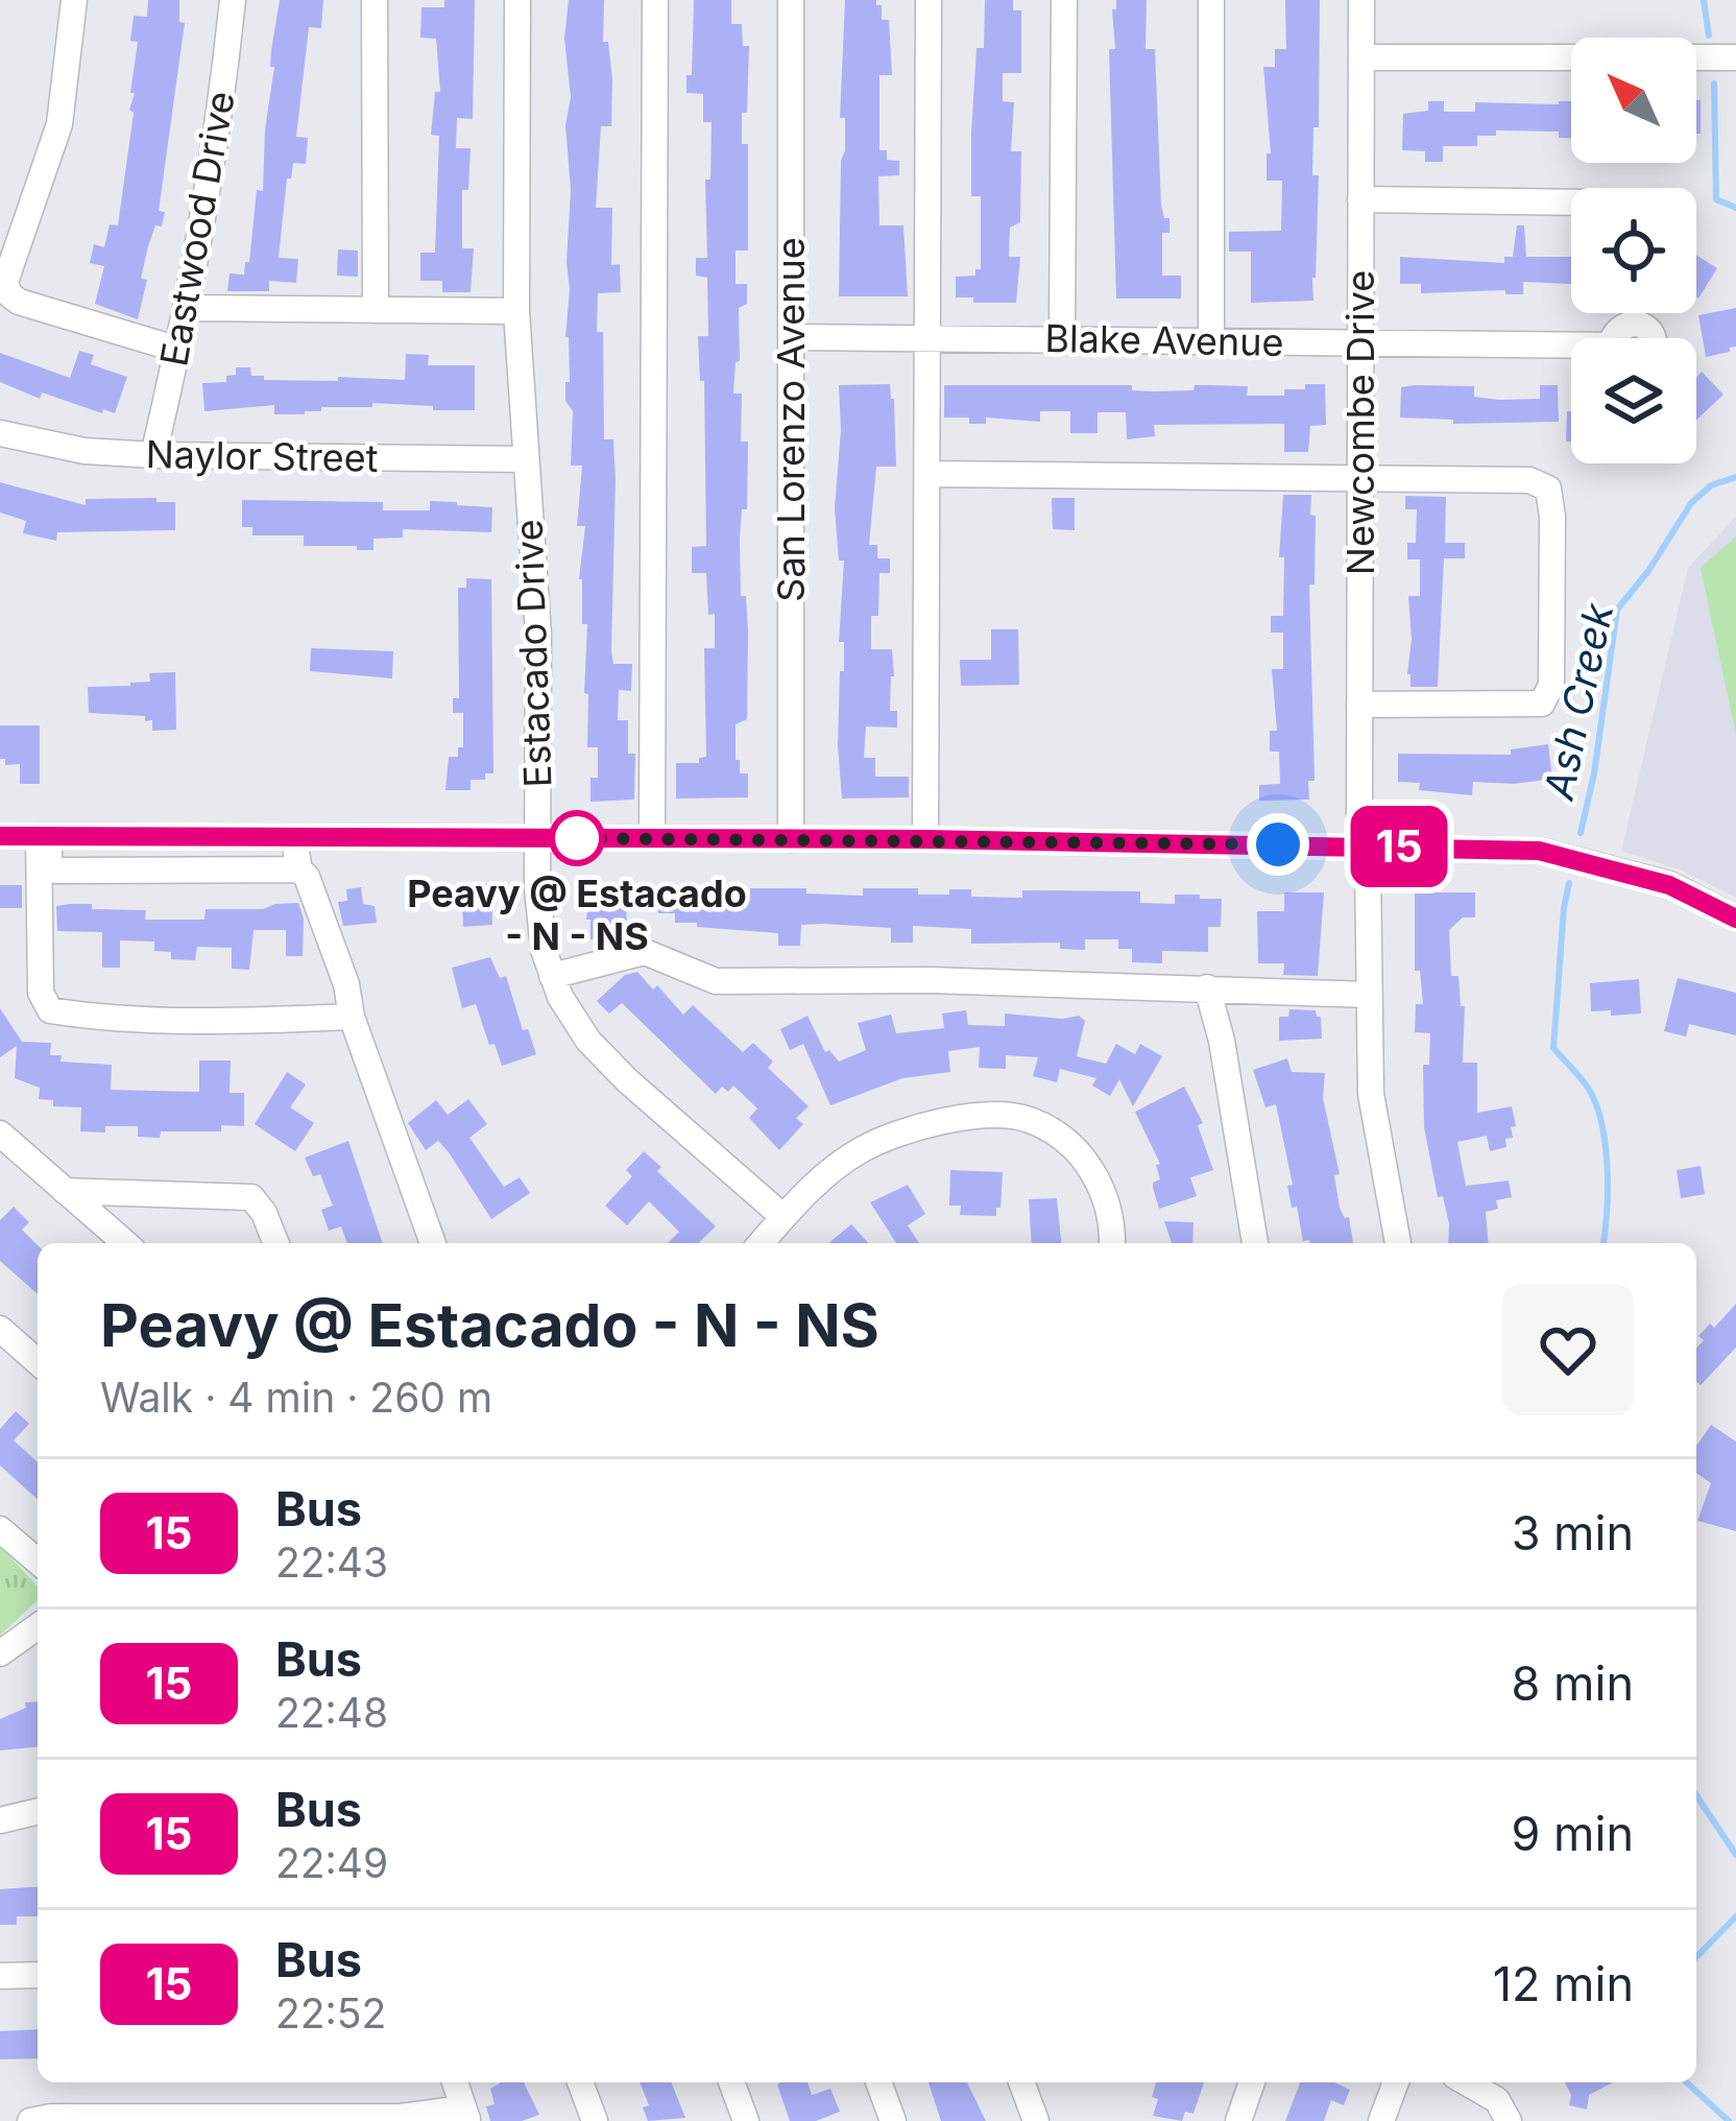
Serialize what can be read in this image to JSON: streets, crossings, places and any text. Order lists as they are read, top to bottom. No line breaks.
{"streets":{"street":["Eastwood Drive","Blake Avenue","San Lorenzo Avenue","Newcombe Drive","Naylor Street","Estacado Drive"]},"crossings":[["Eastwood Drive","Naylor Street"],["Blake Avenue","San Lorenzo Avenue"],["Blake Avenue","Newcombe Drive"],["Naylor Street","Estacado Drive"]],"water":["Ash Creek"],"places":["Peavy @ Estacado - N - NS"],"lines":["bus line 15"],"north":"top left","page":{"on_map":"15","heading":["Peavy @ Estacado - N - NS","Walk · 4 min · 260 m"],"list":[{"mark":"15","name":"Bus","note":"22:43","value":"3 min"},{"mark":"15","name":"Bus","note":"22:48","value":"8 min"},{"mark":"15","name":"Bus","note":"22:49","value":"9 min"},{"mark":"15","name":"Bus","note":"22:52","value":"12 min"}]}}
